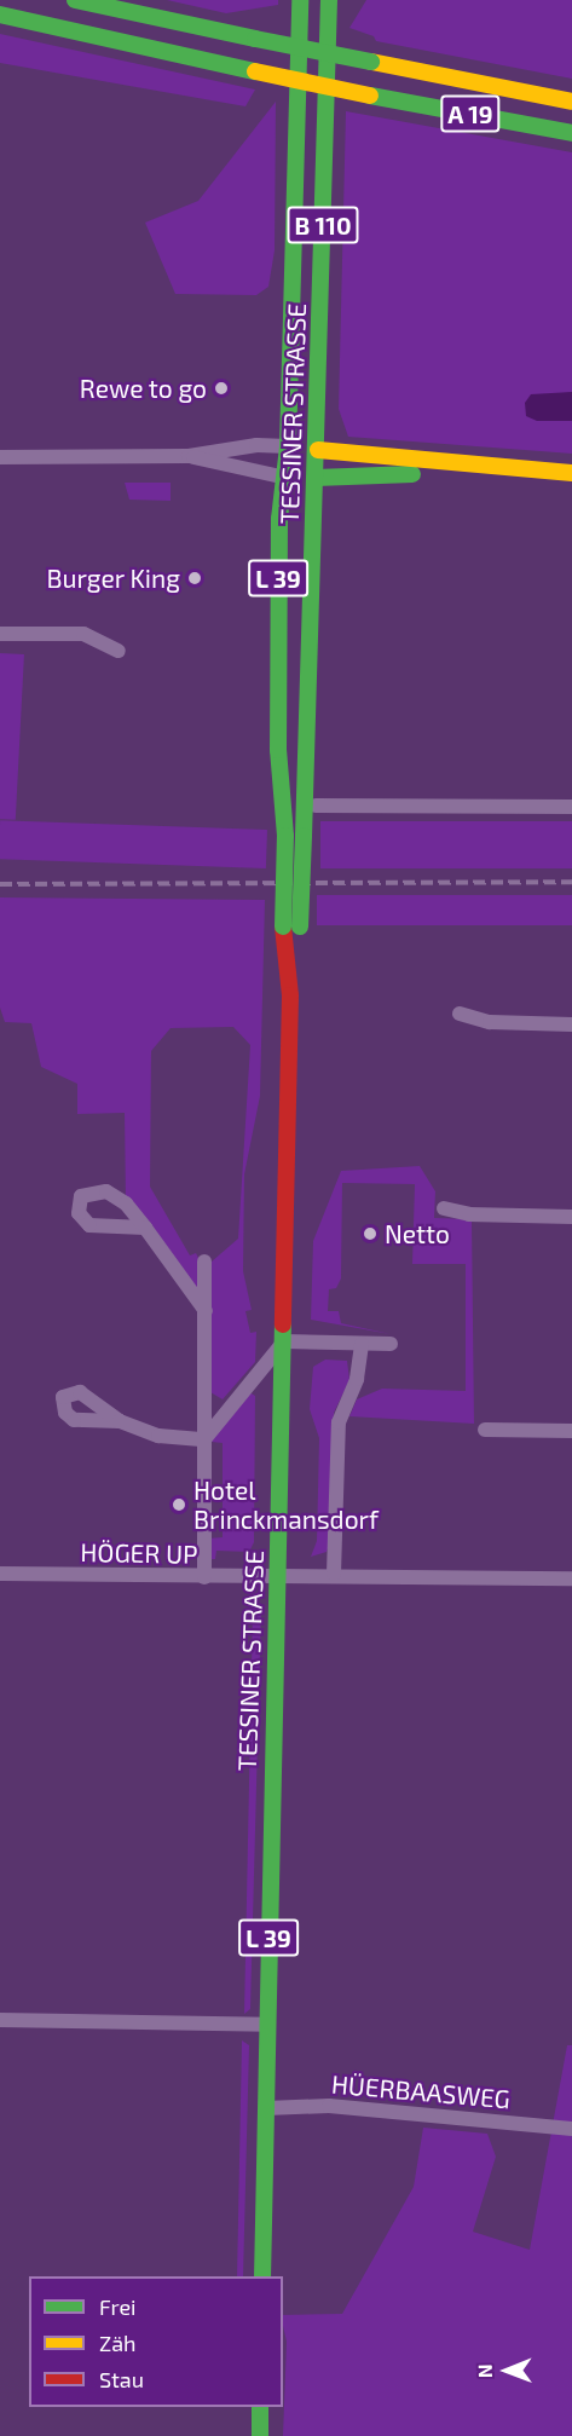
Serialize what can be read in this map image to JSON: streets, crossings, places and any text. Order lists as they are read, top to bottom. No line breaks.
{"streets":{"main road":["A 19","B 110","TESSINER STRASSE","L 39"],"street":["HÖGER UP","HÜERBAASWEG"]},"crossings":[["TESSINER STRASSE","HÖGER UP"],["TESSINER STRASSE","HÜERBAASWEG"]],"places":["Rewe to go","Burger King","Netto","Hotel Brinckmansdorf"],"legend":["Frei","Zäh","Stau"],"north":"left"}
